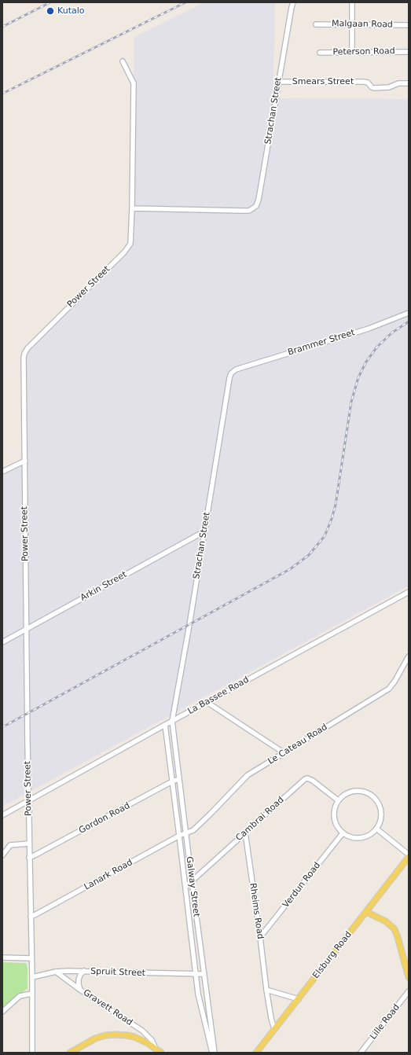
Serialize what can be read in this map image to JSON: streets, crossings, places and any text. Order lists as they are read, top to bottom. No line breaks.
{"streets":{"main road":["Elsburg Road"],"street":["Malgaan Road","Peterson Road","Smears Street","Strachan Street","Power Street","Brammer Street","Arkin Street","La Bassee Road","Le Cateau Road","Gordon Road","Cambrai Road","Lanark Road","Verdun Road","Galway Street","Rheims Road","Spruit Street","Gravett Road","Lille Road"]},"crossings":[["Smears Street","Strachan Street"],["Strachan Street","Power Street"],["Strachan Street","Brammer Street"],["Strachan Street","Arkin Street"],["Strachan Street","La Bassee Road"],["Strachan Street","Galway Street"],["Power Street","Arkin Street"],["Power Street","La Bassee Road"],["Power Street","Gordon Road"],["Power Street","Lanark Road"],["Power Street","Spruit Street"],["La Bassee Road","Galway Street"],["Le Cateau Road","Lanark Road"],["Le Cateau Road","Galway Street"],["Gordon Road","Galway Street"],["Cambrai Road","Verdun Road"],["Cambrai Road","Galway Street"],["Cambrai Road","Rheims Road"],["Lanark Road","Galway Street"],["Verdun Road","Rheims Road"],["Galway Street","Spruit Street"],["Rheims Road","Elsburg Road"],["Spruit Street","Gravett Road"]],"places":["Kutalo"]}
